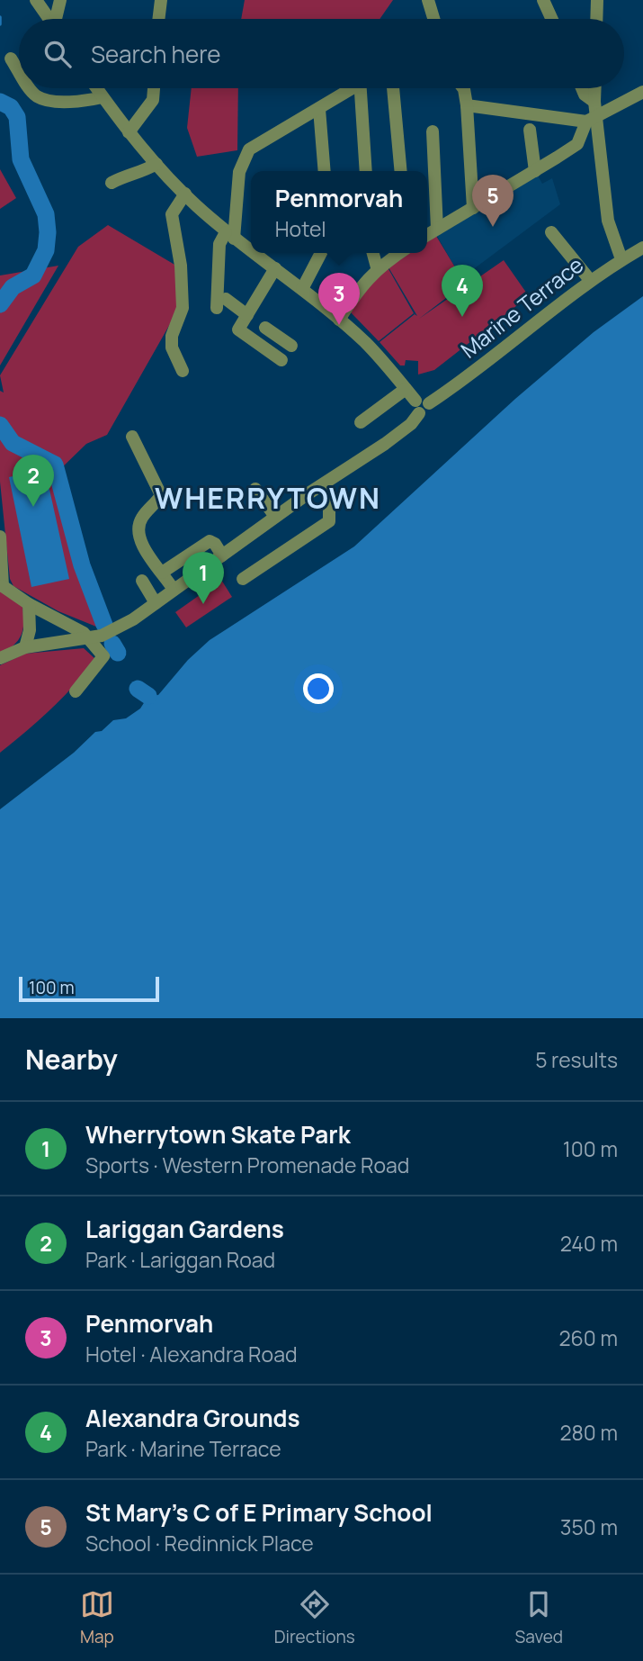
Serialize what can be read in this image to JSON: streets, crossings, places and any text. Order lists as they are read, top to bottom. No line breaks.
{"streets":{"street":["Marine Terrace"]},"districts":["WHERRYTOWN"],"scale_bar":"100 m","page":{"search":"Search here","popup":["Penmorvah","Hotel"],"pins":["5","4","3","2","1"],"scale":"100 m","heading":["Nearby","5 results"],"list":[{"mark":"1","name":"Wherrytown Skate Park","note":"Sports · Western Promenade Road","value":"100 m"},{"mark":"2","name":"Lariggan Gardens","note":"Park · Lariggan Road","value":"240 m"},{"mark":"3","name":"Penmorvah","note":"Hotel · Alexandra Road","value":"260 m"},{"mark":"4","name":"Alexandra Grounds","note":"Park · Marine Terrace","value":"280 m"},{"mark":"5","name":"St Mary's C of E Primary School","note":"School · Redinnick Place","value":"350 m"}],"nav":["Map","Directions","Saved"]}}
